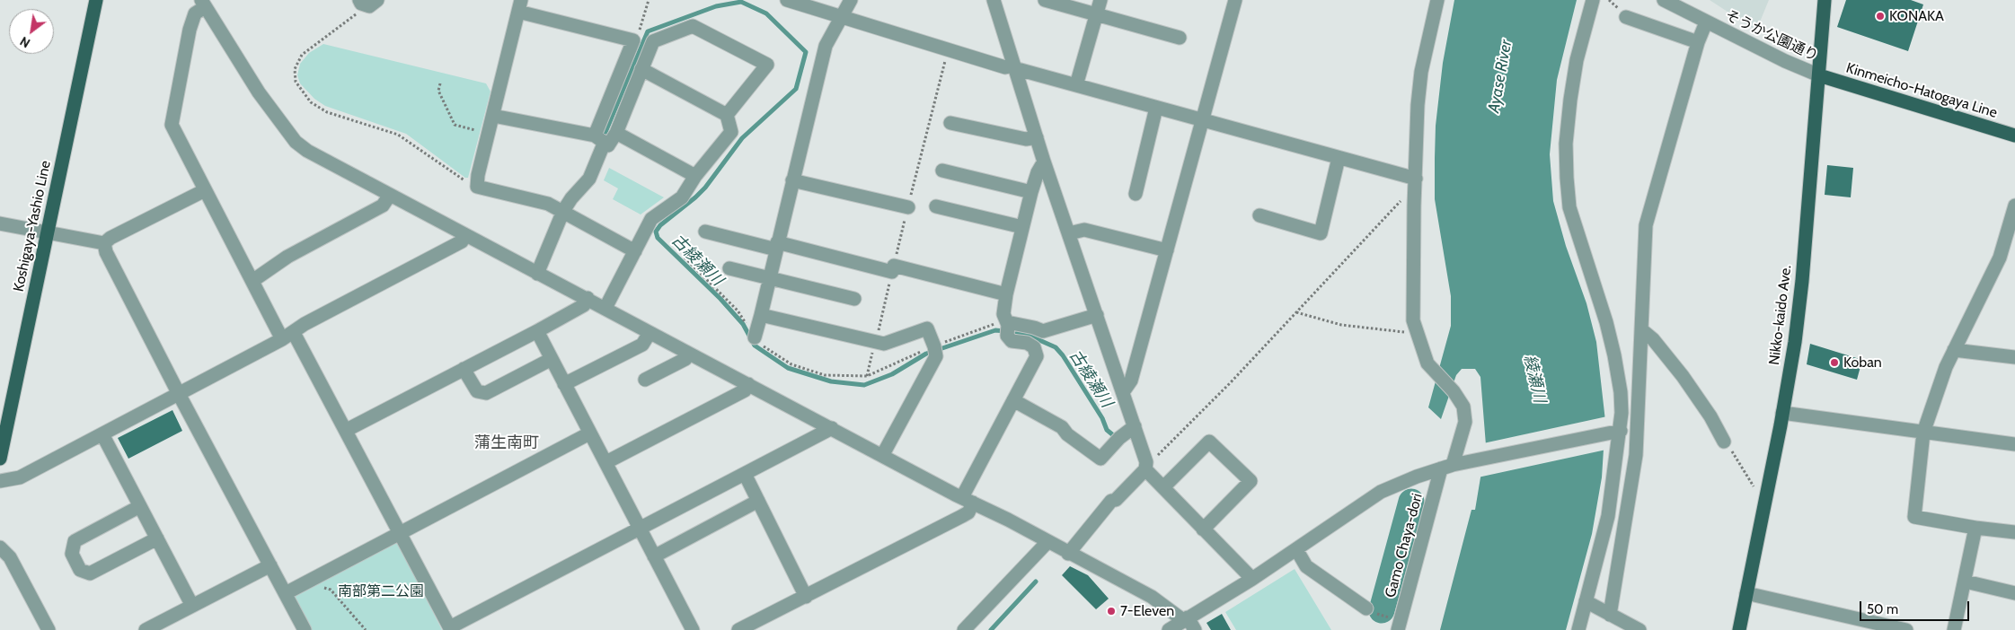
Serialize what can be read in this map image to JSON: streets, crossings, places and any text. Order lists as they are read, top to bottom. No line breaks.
{"streets":{"main road":["Kinmeicho-Hatogaya Line","Koshigaya-Yashio Line","Nikko-kaido Ave."],"street":["そうか公園通り","Gamo Chaya-dori"]},"crossings":[["そうか公園通り","Kinmeicho-Hatogaya Line"],["そうか公園通り","Nikko-kaido Ave."],["Kinmeicho-Hatogaya Line","Nikko-kaido Ave."]],"districts":["蒲生南町"],"water":["Ayase River","古綾瀬川","綾瀬川"],"parks":["南部第二公園"],"places":["KONAKA","Koban","7-Eleven"],"scale_bar":"50 m","north":"bottom left"}
